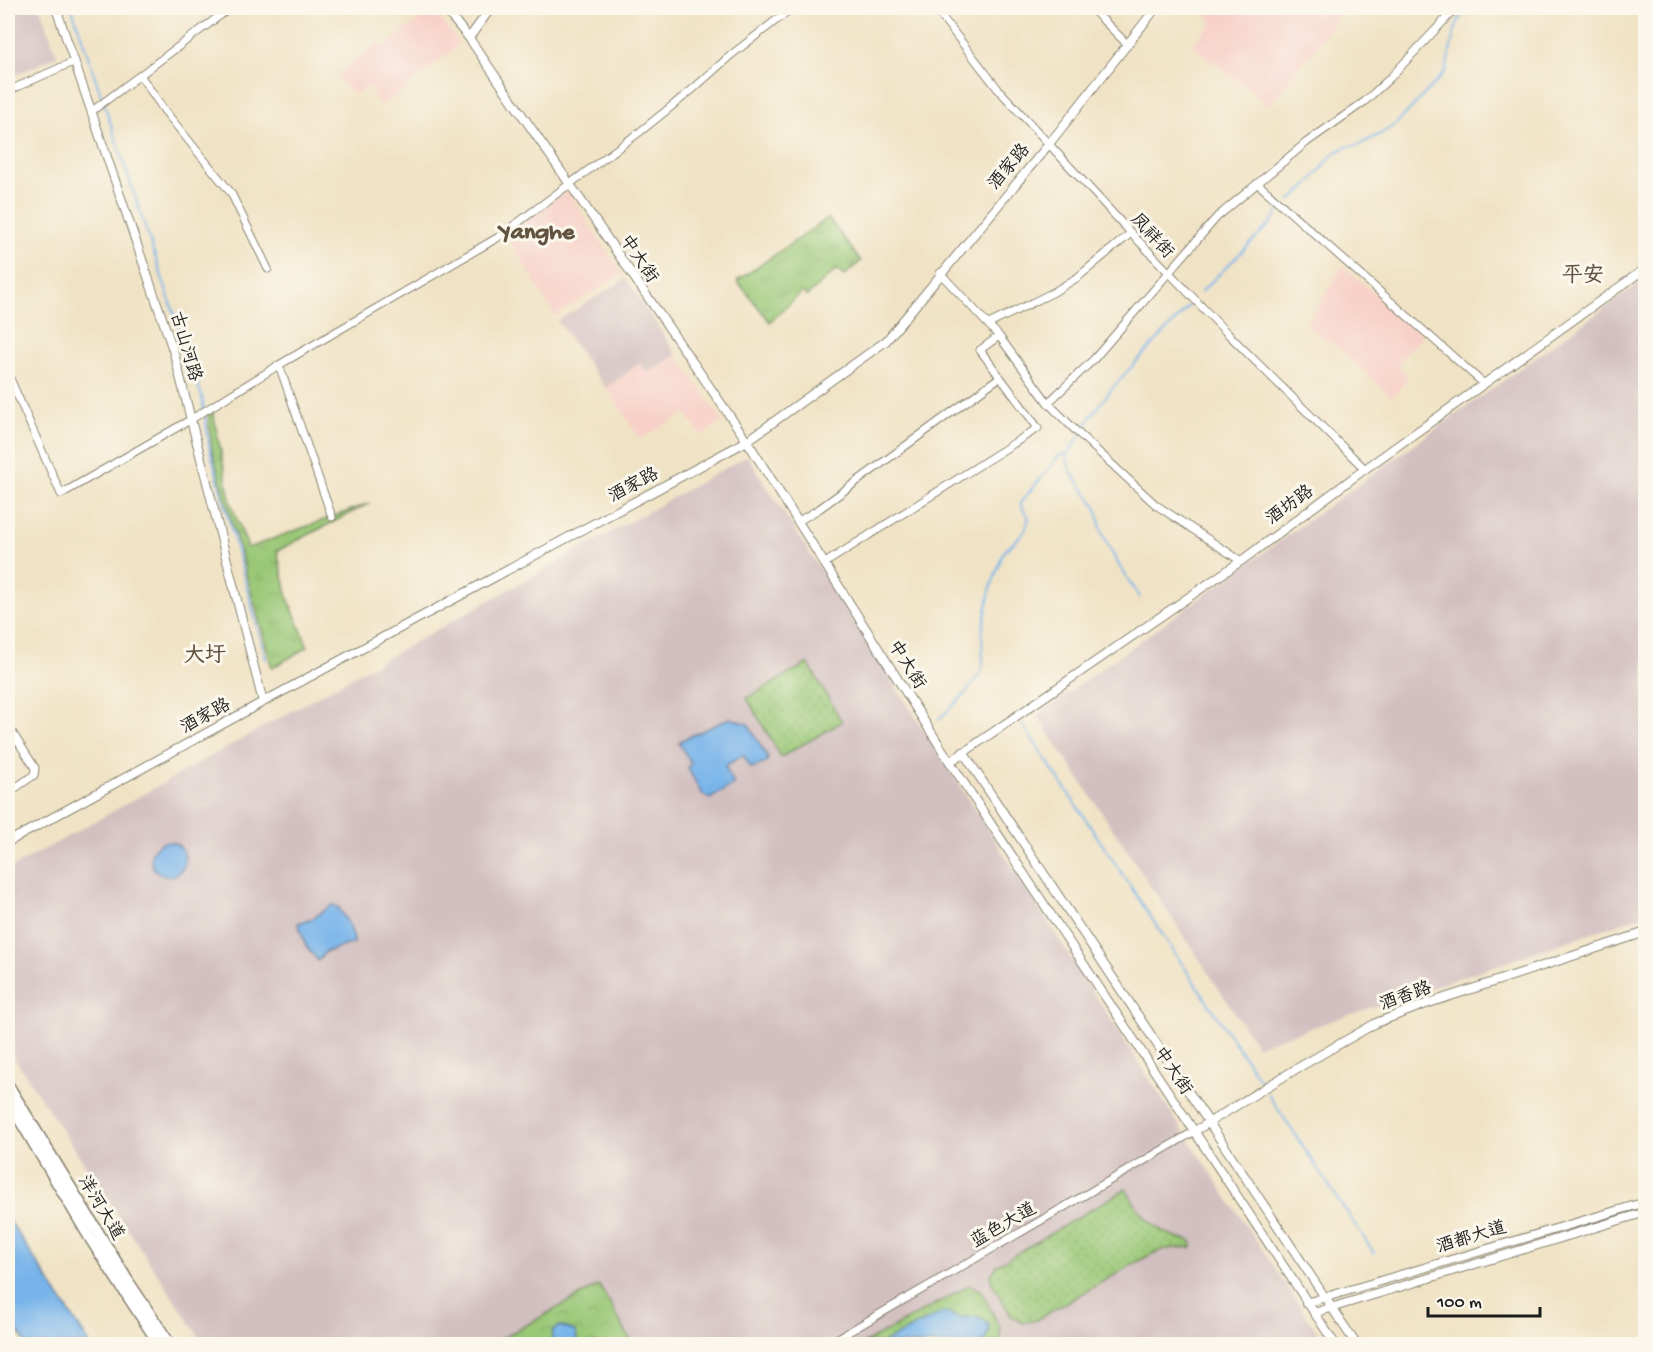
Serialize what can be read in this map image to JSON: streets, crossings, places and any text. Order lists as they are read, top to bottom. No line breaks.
{"streets":{"main road":["洋河大道"],"street":["酒家路","凤祥街","中大街","古山河路","酒坊路","酒香路","蓝色大道","酒都大道"]},"crossings":[["酒家路","凤祥街"],["酒家路","中大街"],["酒家路","古山河路"],["凤祥街","酒坊路"],["中大街","酒坊路"],["中大街","酒香路"],["中大街","蓝色大道"],["中大街","酒都大道"],["酒香路","蓝色大道"]],"districts":["Yanghe","平安","大圩"],"scale_bar":"100 m"}
